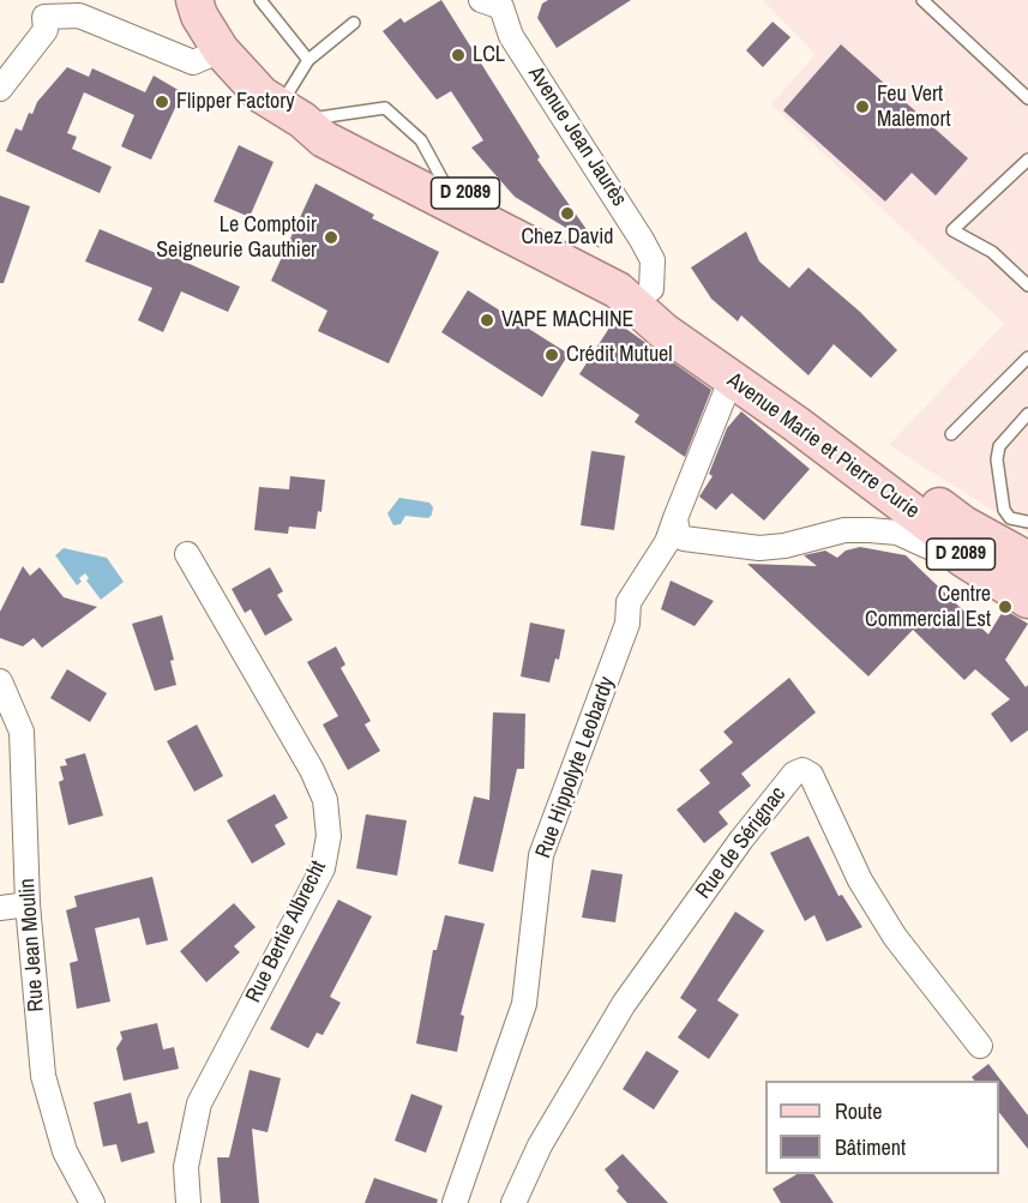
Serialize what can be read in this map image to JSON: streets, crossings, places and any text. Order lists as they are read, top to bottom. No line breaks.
{"streets":{"main road":["D 2089","Avenue Marie et Pierre Curie"],"street":["Avenue Jean Jaurès","Rue Hippolyte Leobardy","Rue de Sérignac","Rue Bertie Albrecht","Rue Jean Moulin"]},"crossings":[["Avenue Jean Jaurès","D 2089"],["Avenue Jean Jaurès","Avenue Marie et Pierre Curie"],["D 2089","Avenue Marie et Pierre Curie"],["Avenue Marie et Pierre Curie","Rue Hippolyte Leobardy"]],"places":["LCL","Flipper Factory","Feu Vert Malemort","Chez David","Le Comptoir Seigneurie Gauthier","VAPE MACHINE","Crédit Mutuel","Centre Commercial Est"],"legend":["Route","Bâtiment"]}
